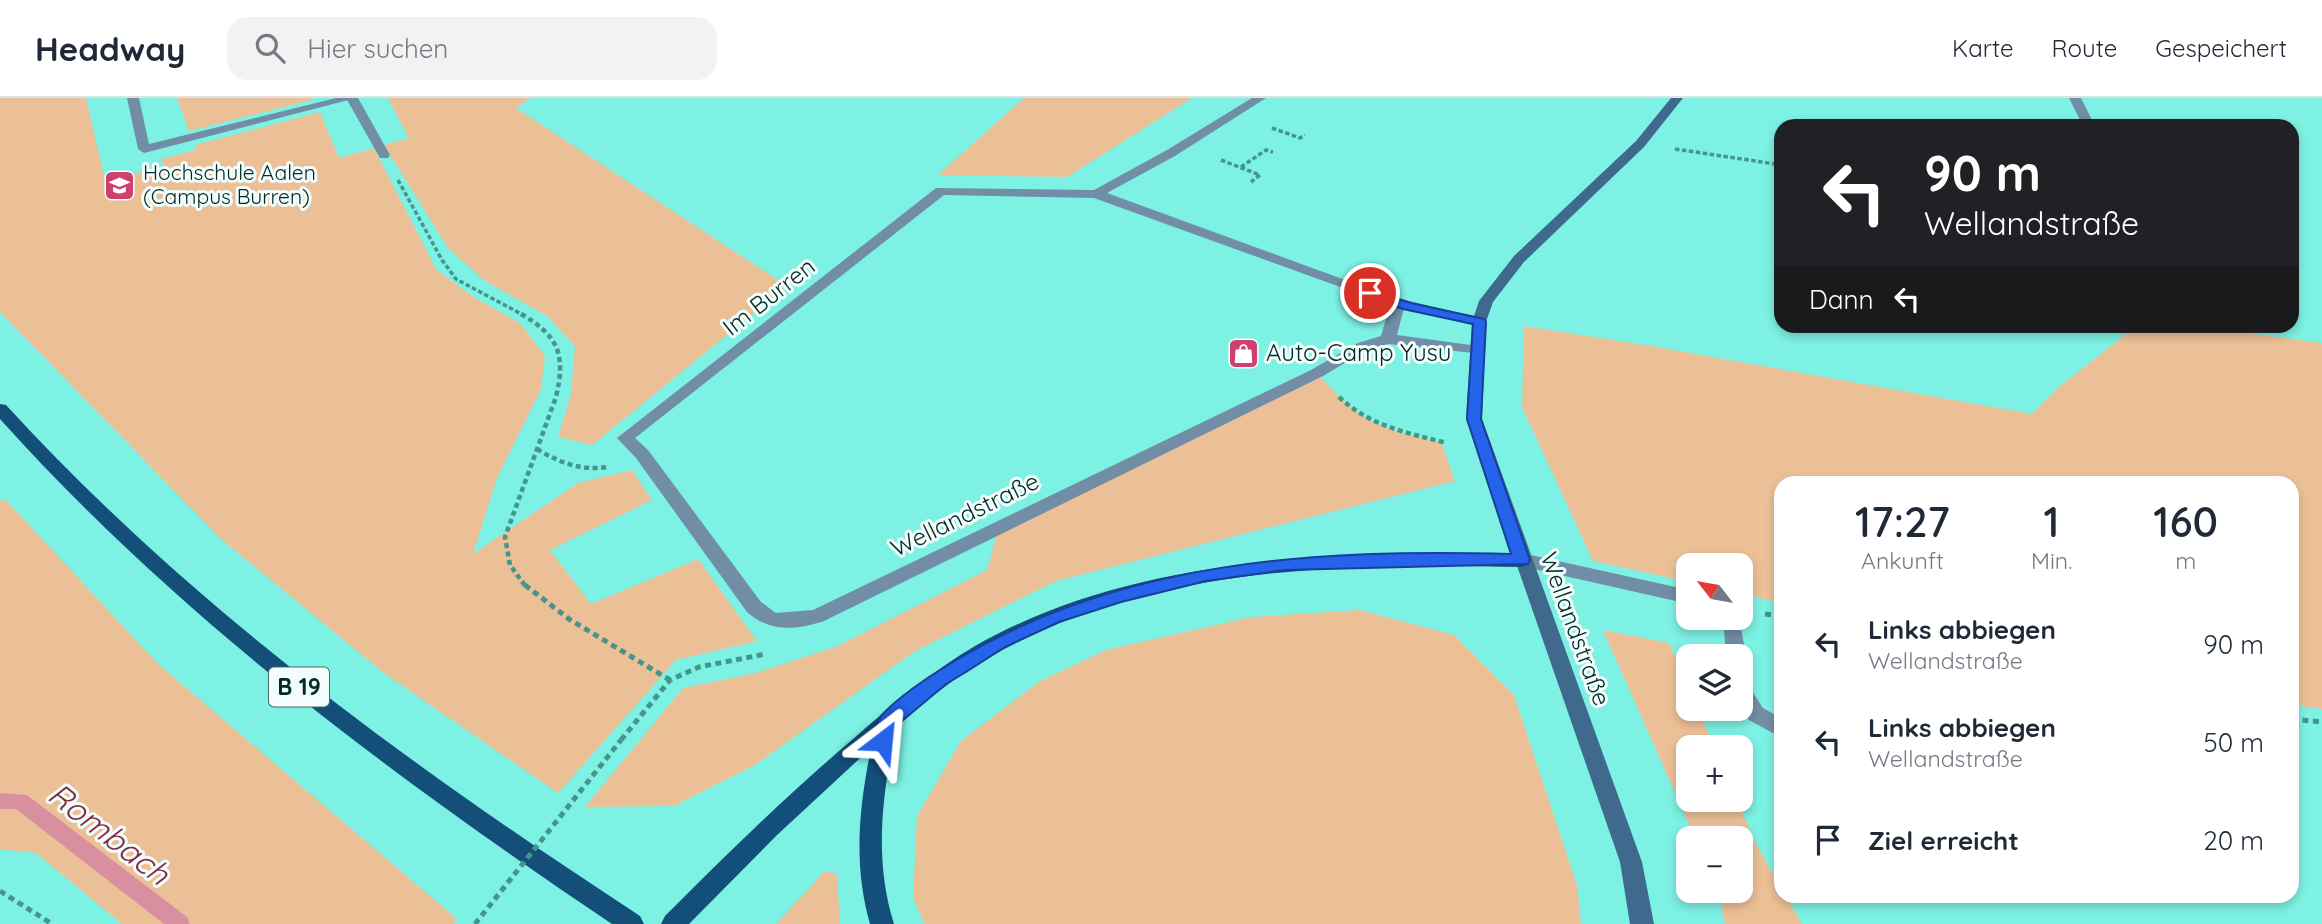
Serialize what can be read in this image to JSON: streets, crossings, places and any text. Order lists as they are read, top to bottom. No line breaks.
{"streets":{"main road":["Wellandstraße","B 19"],"street":["Im Burren"]},"crossings":[["Im Burren","Wellandstraße"]],"water":["Rombach"],"places":{"school or university":["Hochschule Aalen (Campus Burren)"],"shop":["Auto-Camp Yusu"]},"north":"top left","page":{"header":"Headway","search":"Hier suchen","nav":["Karte","Route","Gespeichert"],"turn":["90 m","Wellandstraße"],"then":"Dann","eta":["17:27","Ankunft","1","Min.","160","m"],"map_buttons":["+","−"],"list":[{"name":"Links abbiegen","note":"Wellandstraße","value":"90 m"},{"name":"Links abbiegen","note":"Wellandstraße","value":"50 m"},{"name":"Ziel erreicht","value":"20 m"}]}}
